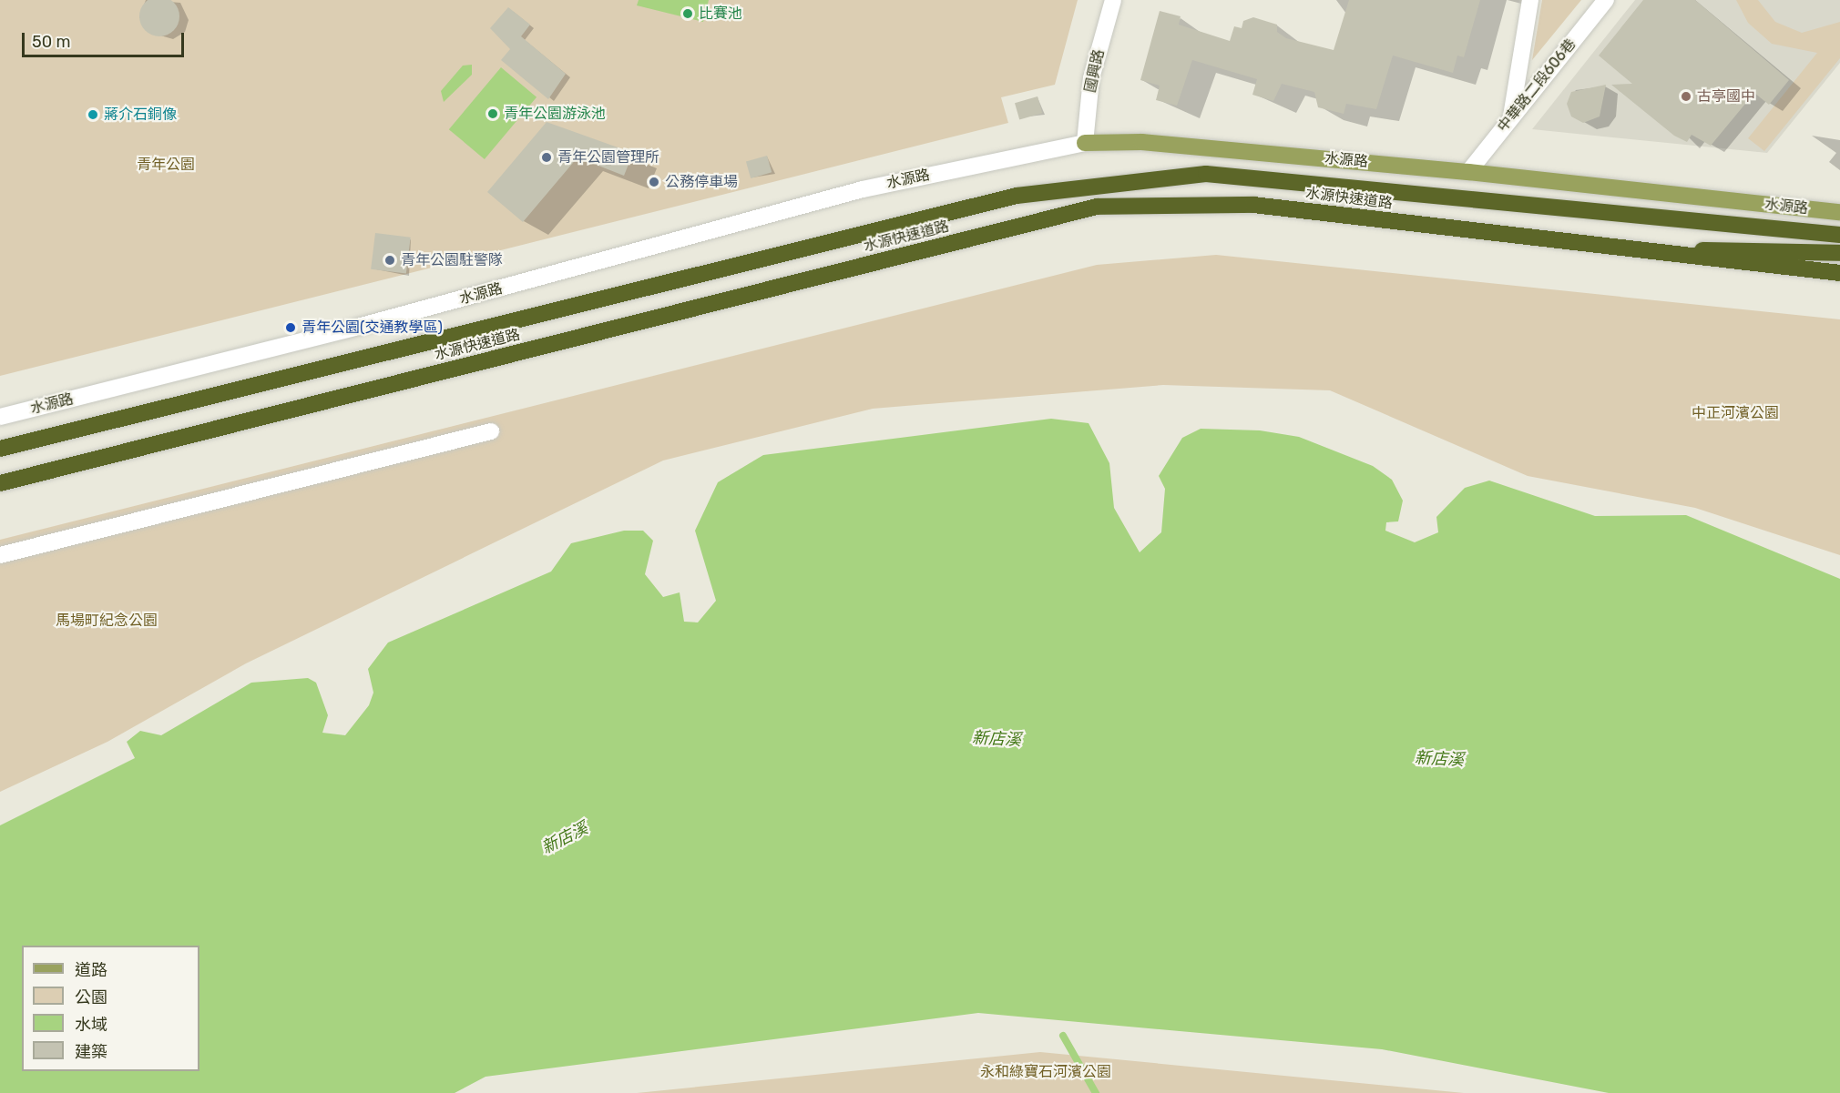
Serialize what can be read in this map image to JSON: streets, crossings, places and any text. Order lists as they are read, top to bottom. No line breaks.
{"streets":{"highway":["水源快速道路"],"main road":["水源路"],"street":["國興路","中華路二段606巷"]},"crossings":[["國興路","水源路"],["中華路二段606巷","水源路"]],"water":["新店溪"],"parks":["青年公園","中正河濱公園","馬場町紀念公園","永和綠寶石河濱公園"],"places":["比賽池","古亭國中","青年公園游泳池","蔣介石銅像","青年公園管理所","公務停車場","青年公園駐警隊","青年公園(交通教學區)"],"legend":["道路","公園","水域","建築"],"scale_bar":"50 m"}
